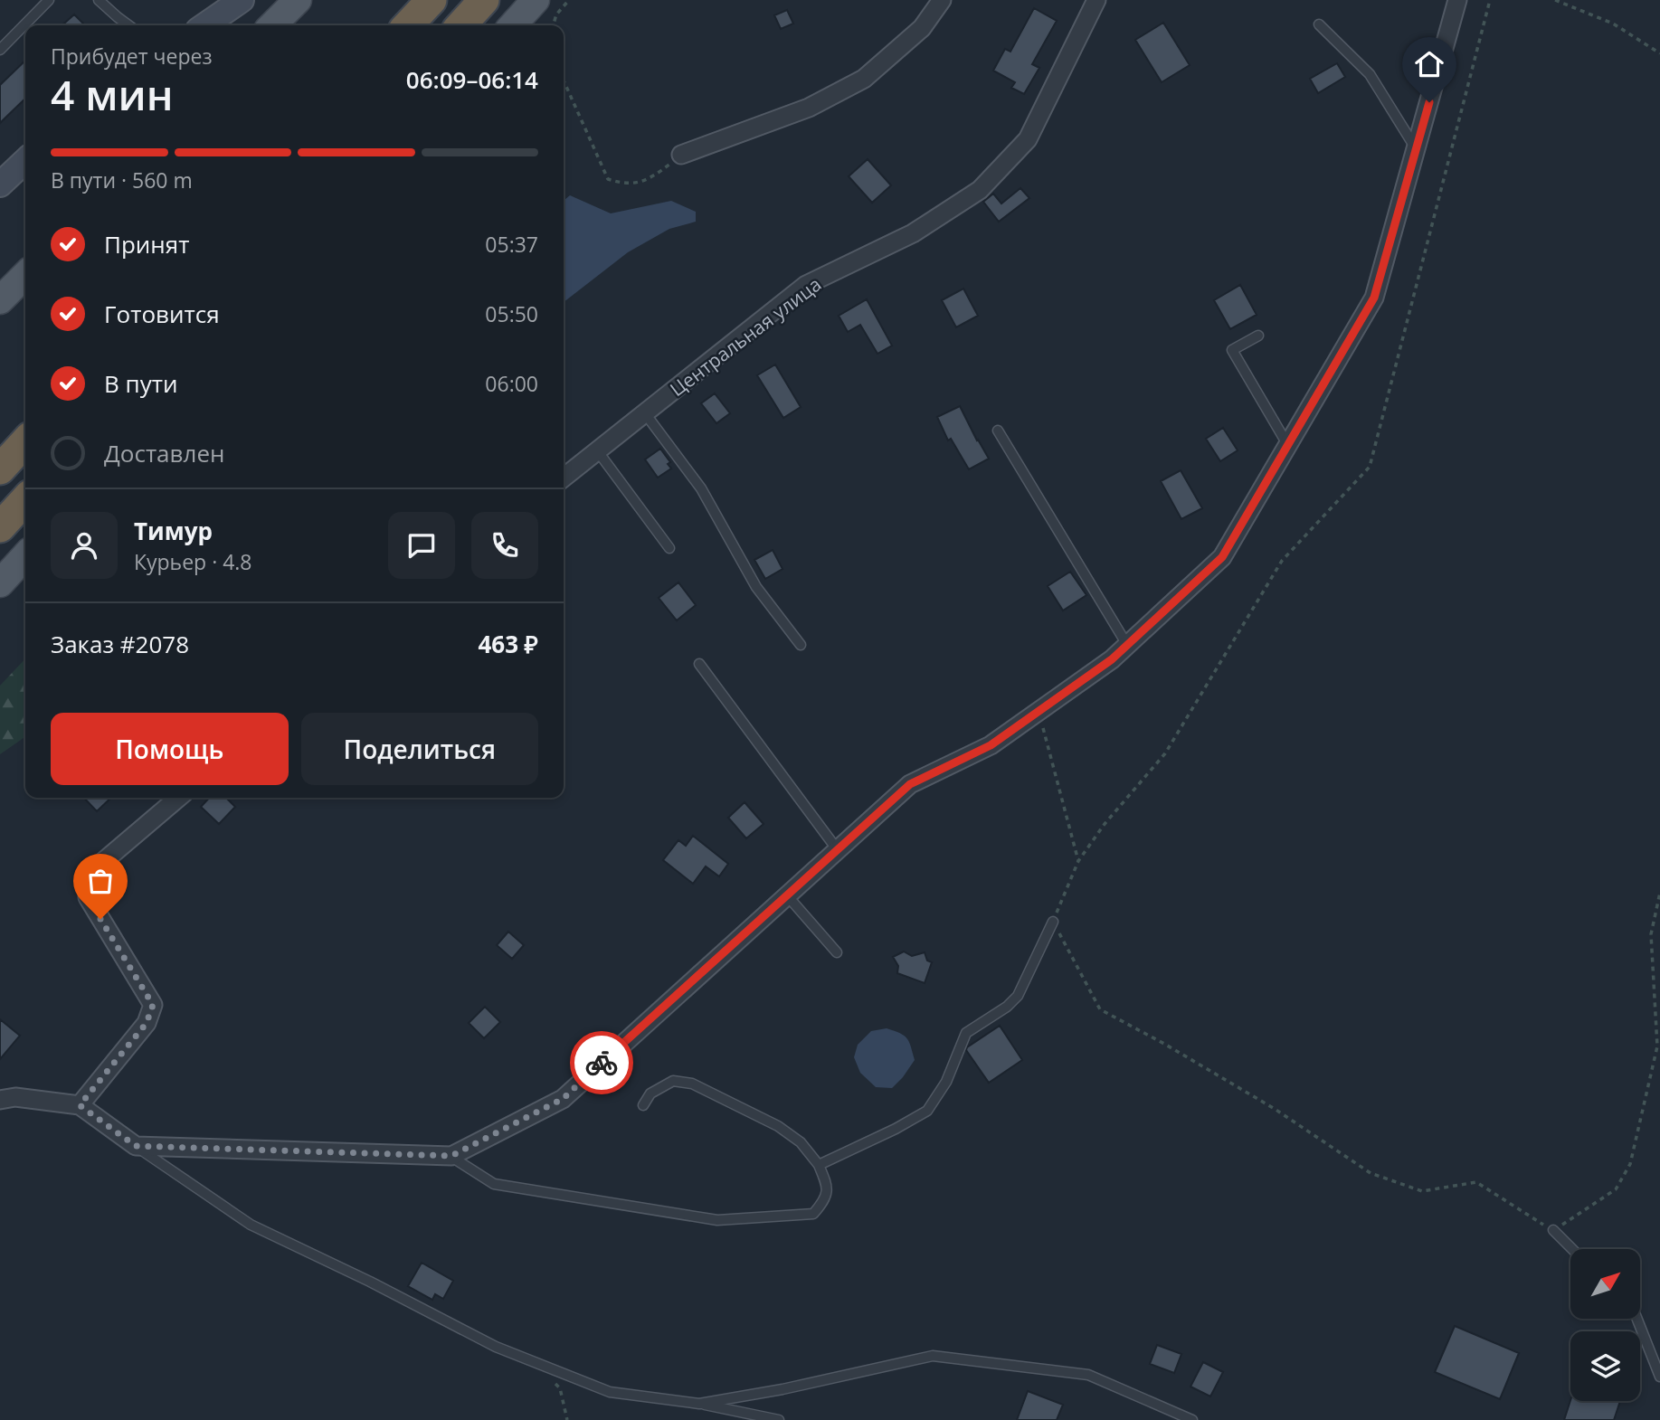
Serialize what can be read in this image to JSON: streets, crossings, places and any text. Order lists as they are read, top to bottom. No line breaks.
{"streets":{"street":["Центральная улица"]},"north":"top right","page":{"heading":["4 мин","Прибудет через","06:09–06:14"],"panel":["Тимур","Курьер · 4.8","Заказ #2078","463 ₽"],"bar":"В пути · 560 m","list":[["Принят","05:37"],["Готовится","05:50"],["В пути","06:00"],"Доставлен"],"buttons":["Помощь","Поделиться"]}}
